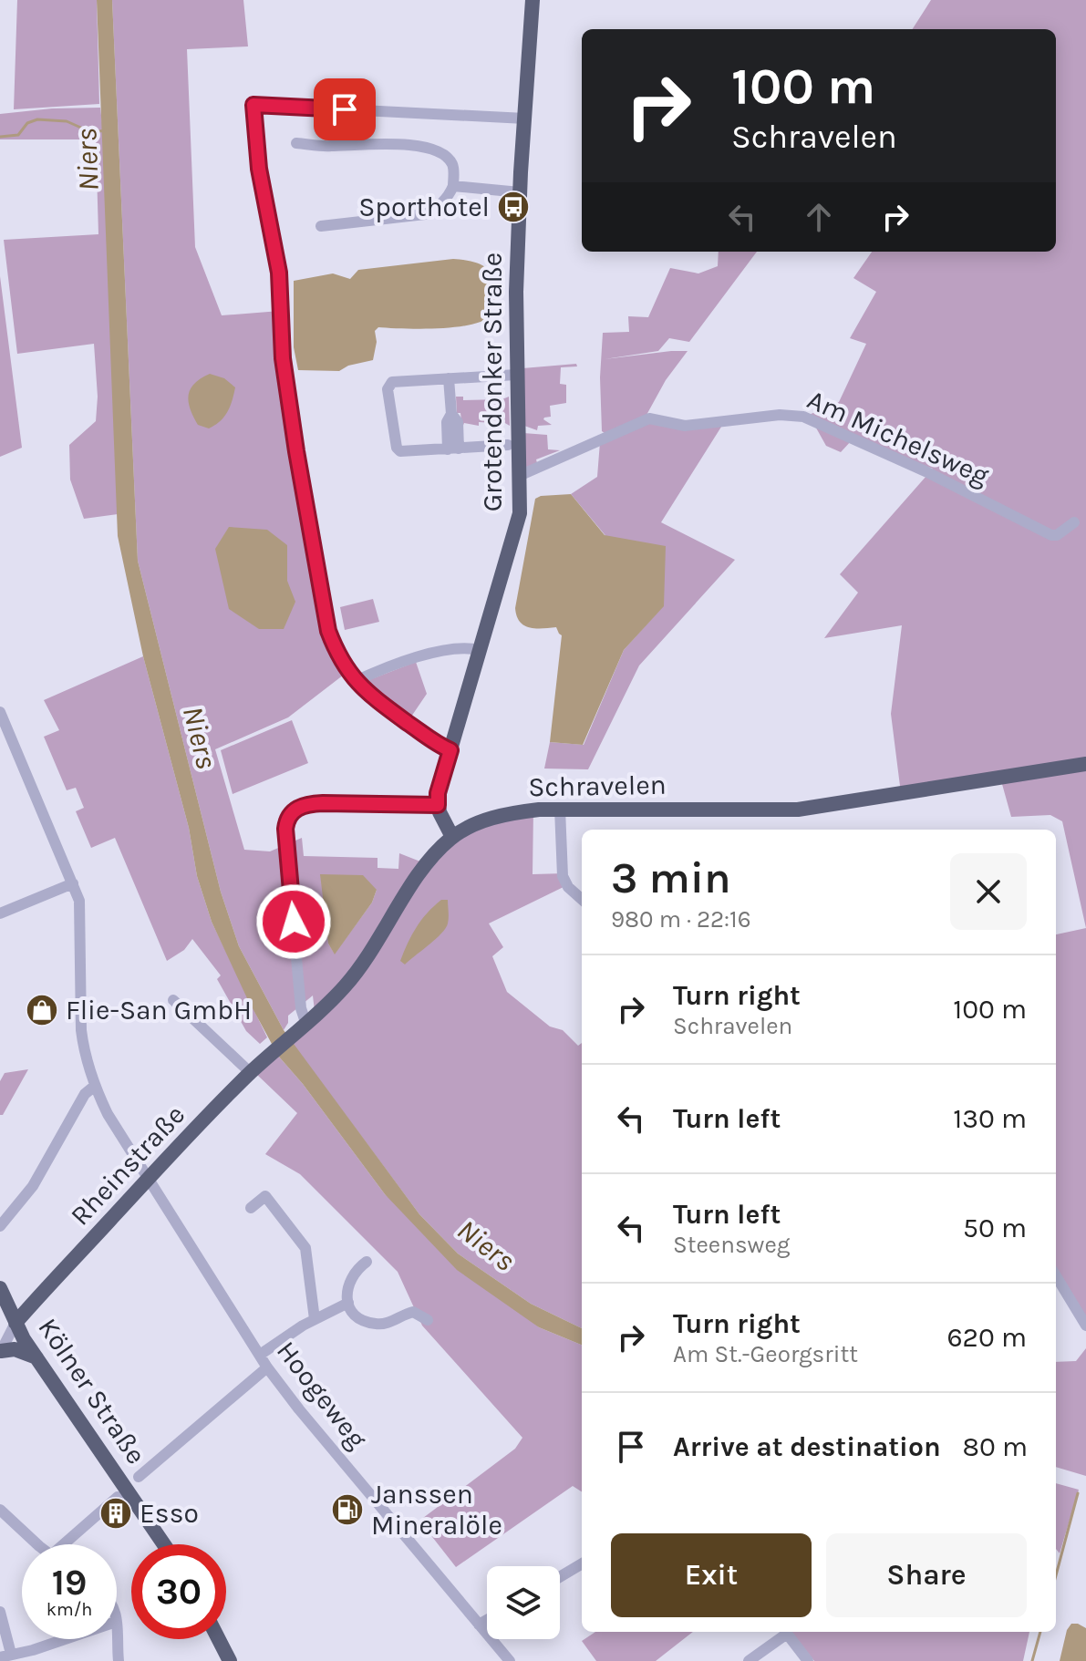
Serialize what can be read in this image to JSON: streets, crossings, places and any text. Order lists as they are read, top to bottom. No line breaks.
{"streets":{"main road":["Grotendonker Straße","Schravelen","Rheinstraße","Kölner Straße"],"street":["Am Michelsweg","Hoogeweg"]},"crossings":[["Grotendonker Straße","Am Michelsweg"],["Schravelen","Rheinstraße"],["Rheinstraße","Kölner Straße"],["Rheinstraße","Hoogeweg"]],"water":["Niers"],"places":{"bus stop":["Sporthotel"],"shop":["Flie-San GmbH"],"fuel station":["Janssen Mineralöle"],"building":["Esso"]},"page":{"turn":["100 m","Schravelen"],"heading":["3 min","980 m · 22:16"],"list":[{"name":"Turn right","note":"Schravelen","value":"100 m"},{"name":"Turn left","value":"130 m"},{"name":"Turn left","note":"Steensweg","value":"50 m"},{"name":"Turn right","note":"Am St.-Georgsritt","value":"620 m"},{"name":"Arrive at destination","value":"80 m"}],"buttons":["Exit","Share"],"speed":"19 km/h","limit":"30"}}
